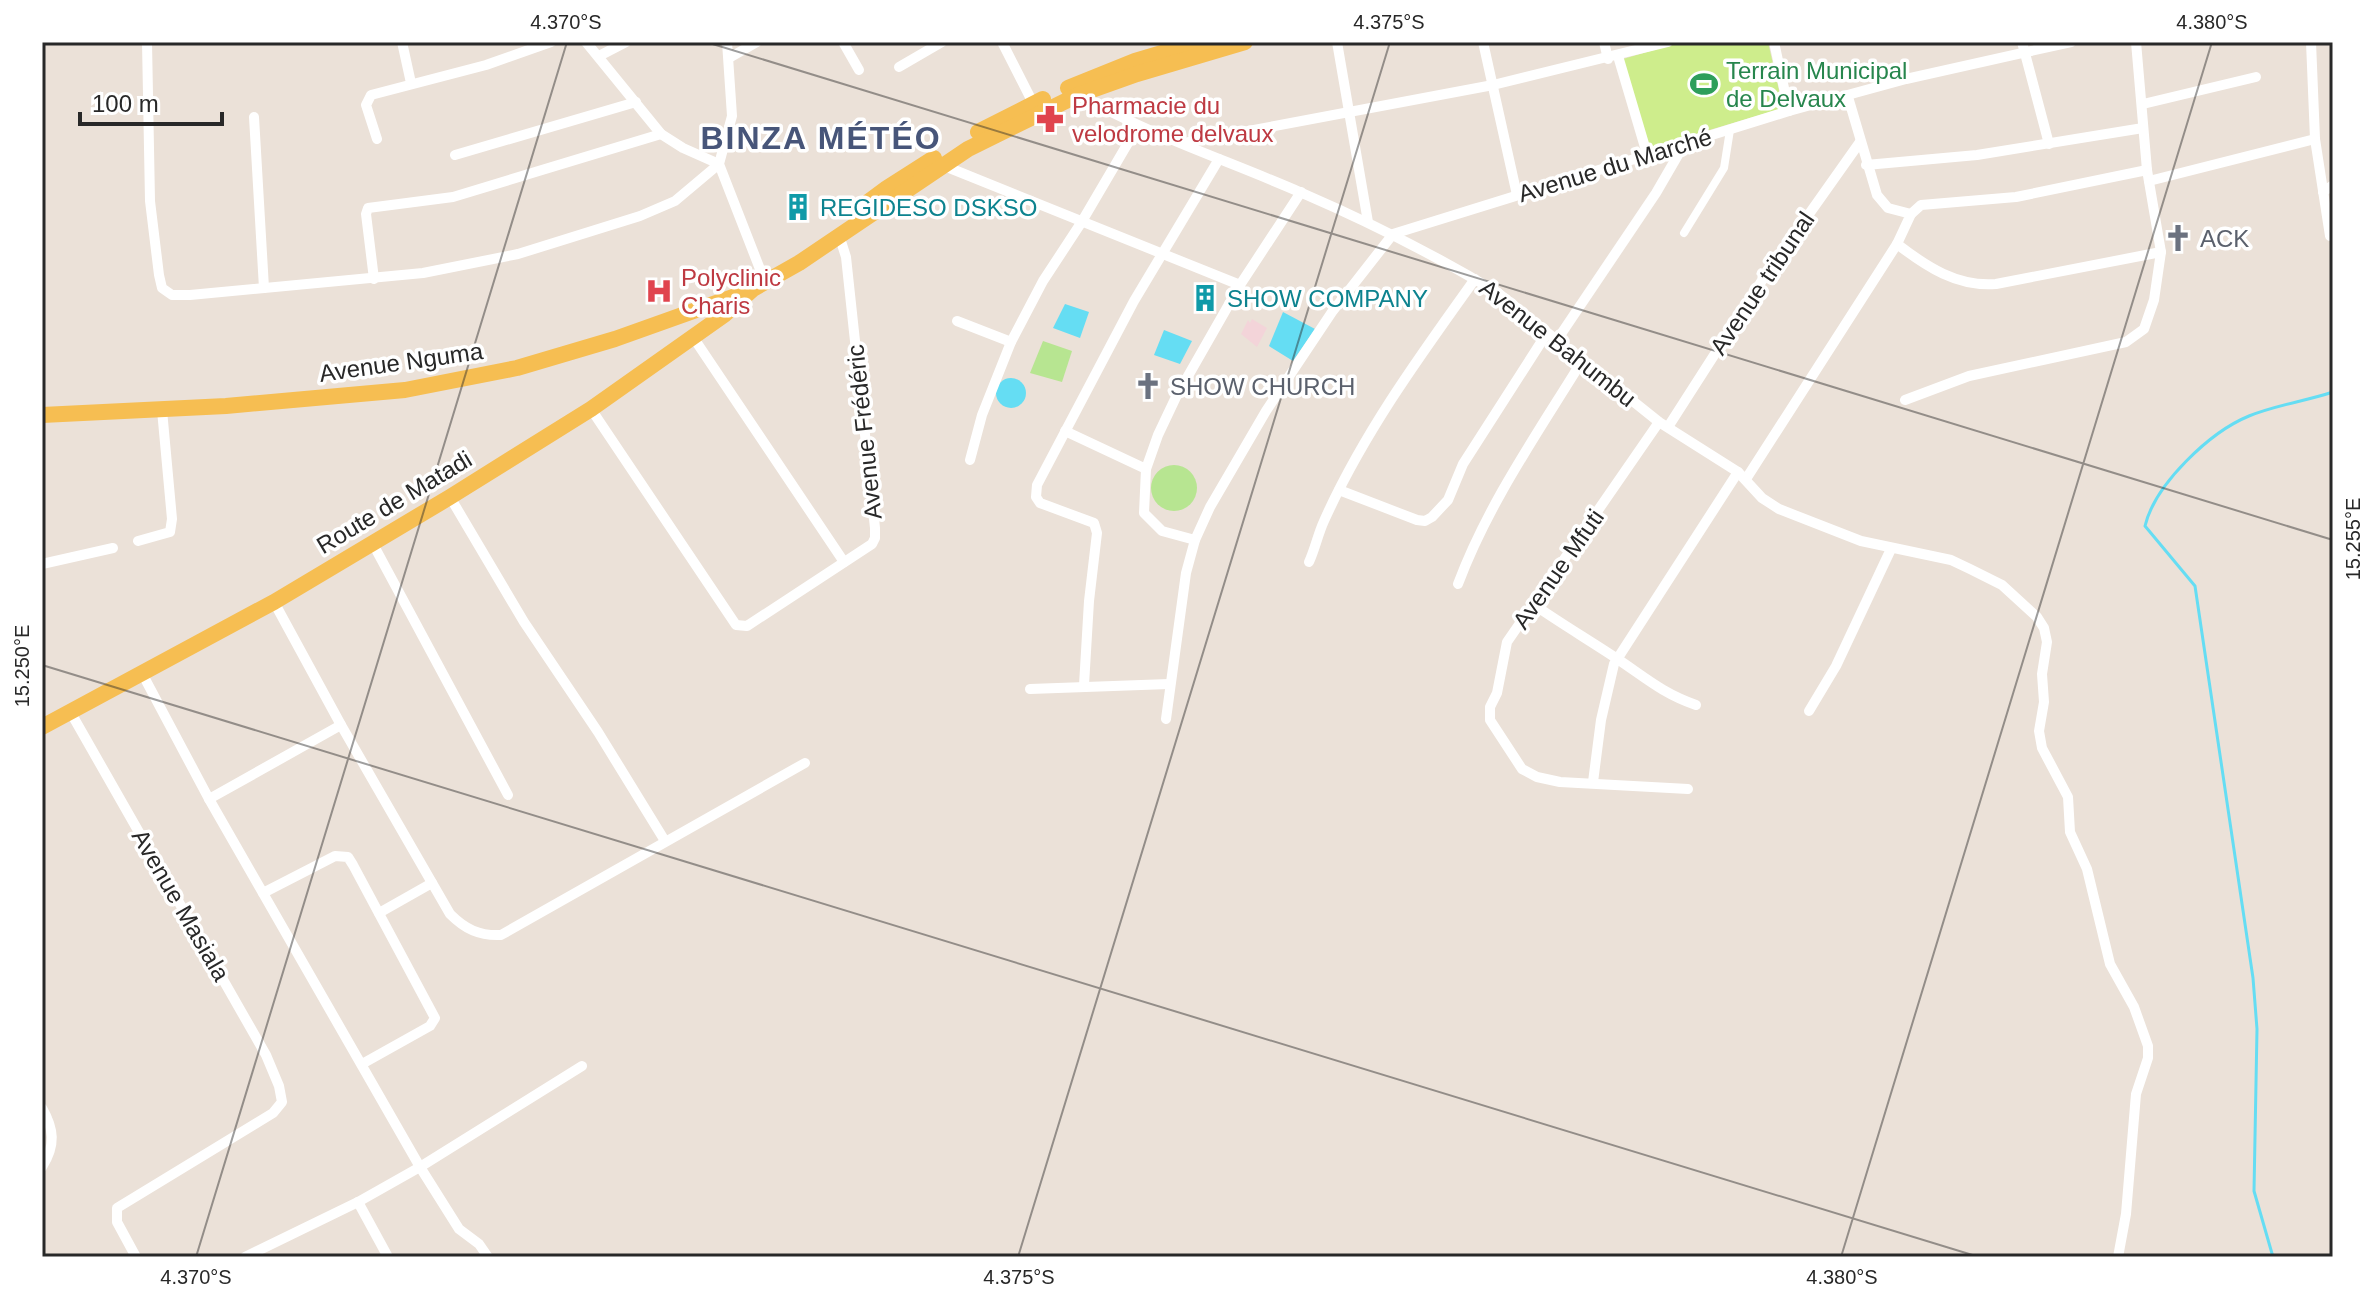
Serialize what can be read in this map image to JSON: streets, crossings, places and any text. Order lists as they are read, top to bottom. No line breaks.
{"streets":{"main road":["Avenue Nguma","Route de Matadi"],"street":["Avenue du Marché","Avenue tribunal","Avenue Bahumbu","Avenue Frédéric","Avenue Mfuti","Avenue Masiala"]},"crossings":[["Avenue du Marché","Avenue Bahumbu"],["Avenue tribunal","Avenue Bahumbu"],["Avenue tribunal","Avenue Mfuti"],["Avenue Bahumbu","Route de Matadi"],["Avenue Bahumbu","Avenue Mfuti"],["Avenue Nguma","Route de Matadi"],["Avenue Frédéric","Route de Matadi"],["Route de Matadi","Avenue Masiala"]],"districts":["BINZA MÉTÉO"],"places":{"sports":["Terrain Municipal de Delvaux"],"pharmacy":["Pharmacie du velodrome delvaux"],"building":["REGIDESO DSKSO","SHOW COMPANY"],"church":["ACK","SHOW CHURCH"],"hospital":["Polyclinic Charis"]},"scale_bar":"100 m","coordinates":["4.370°S","4.375°S","4.380°S","15.255°E","15.250°E"]}
